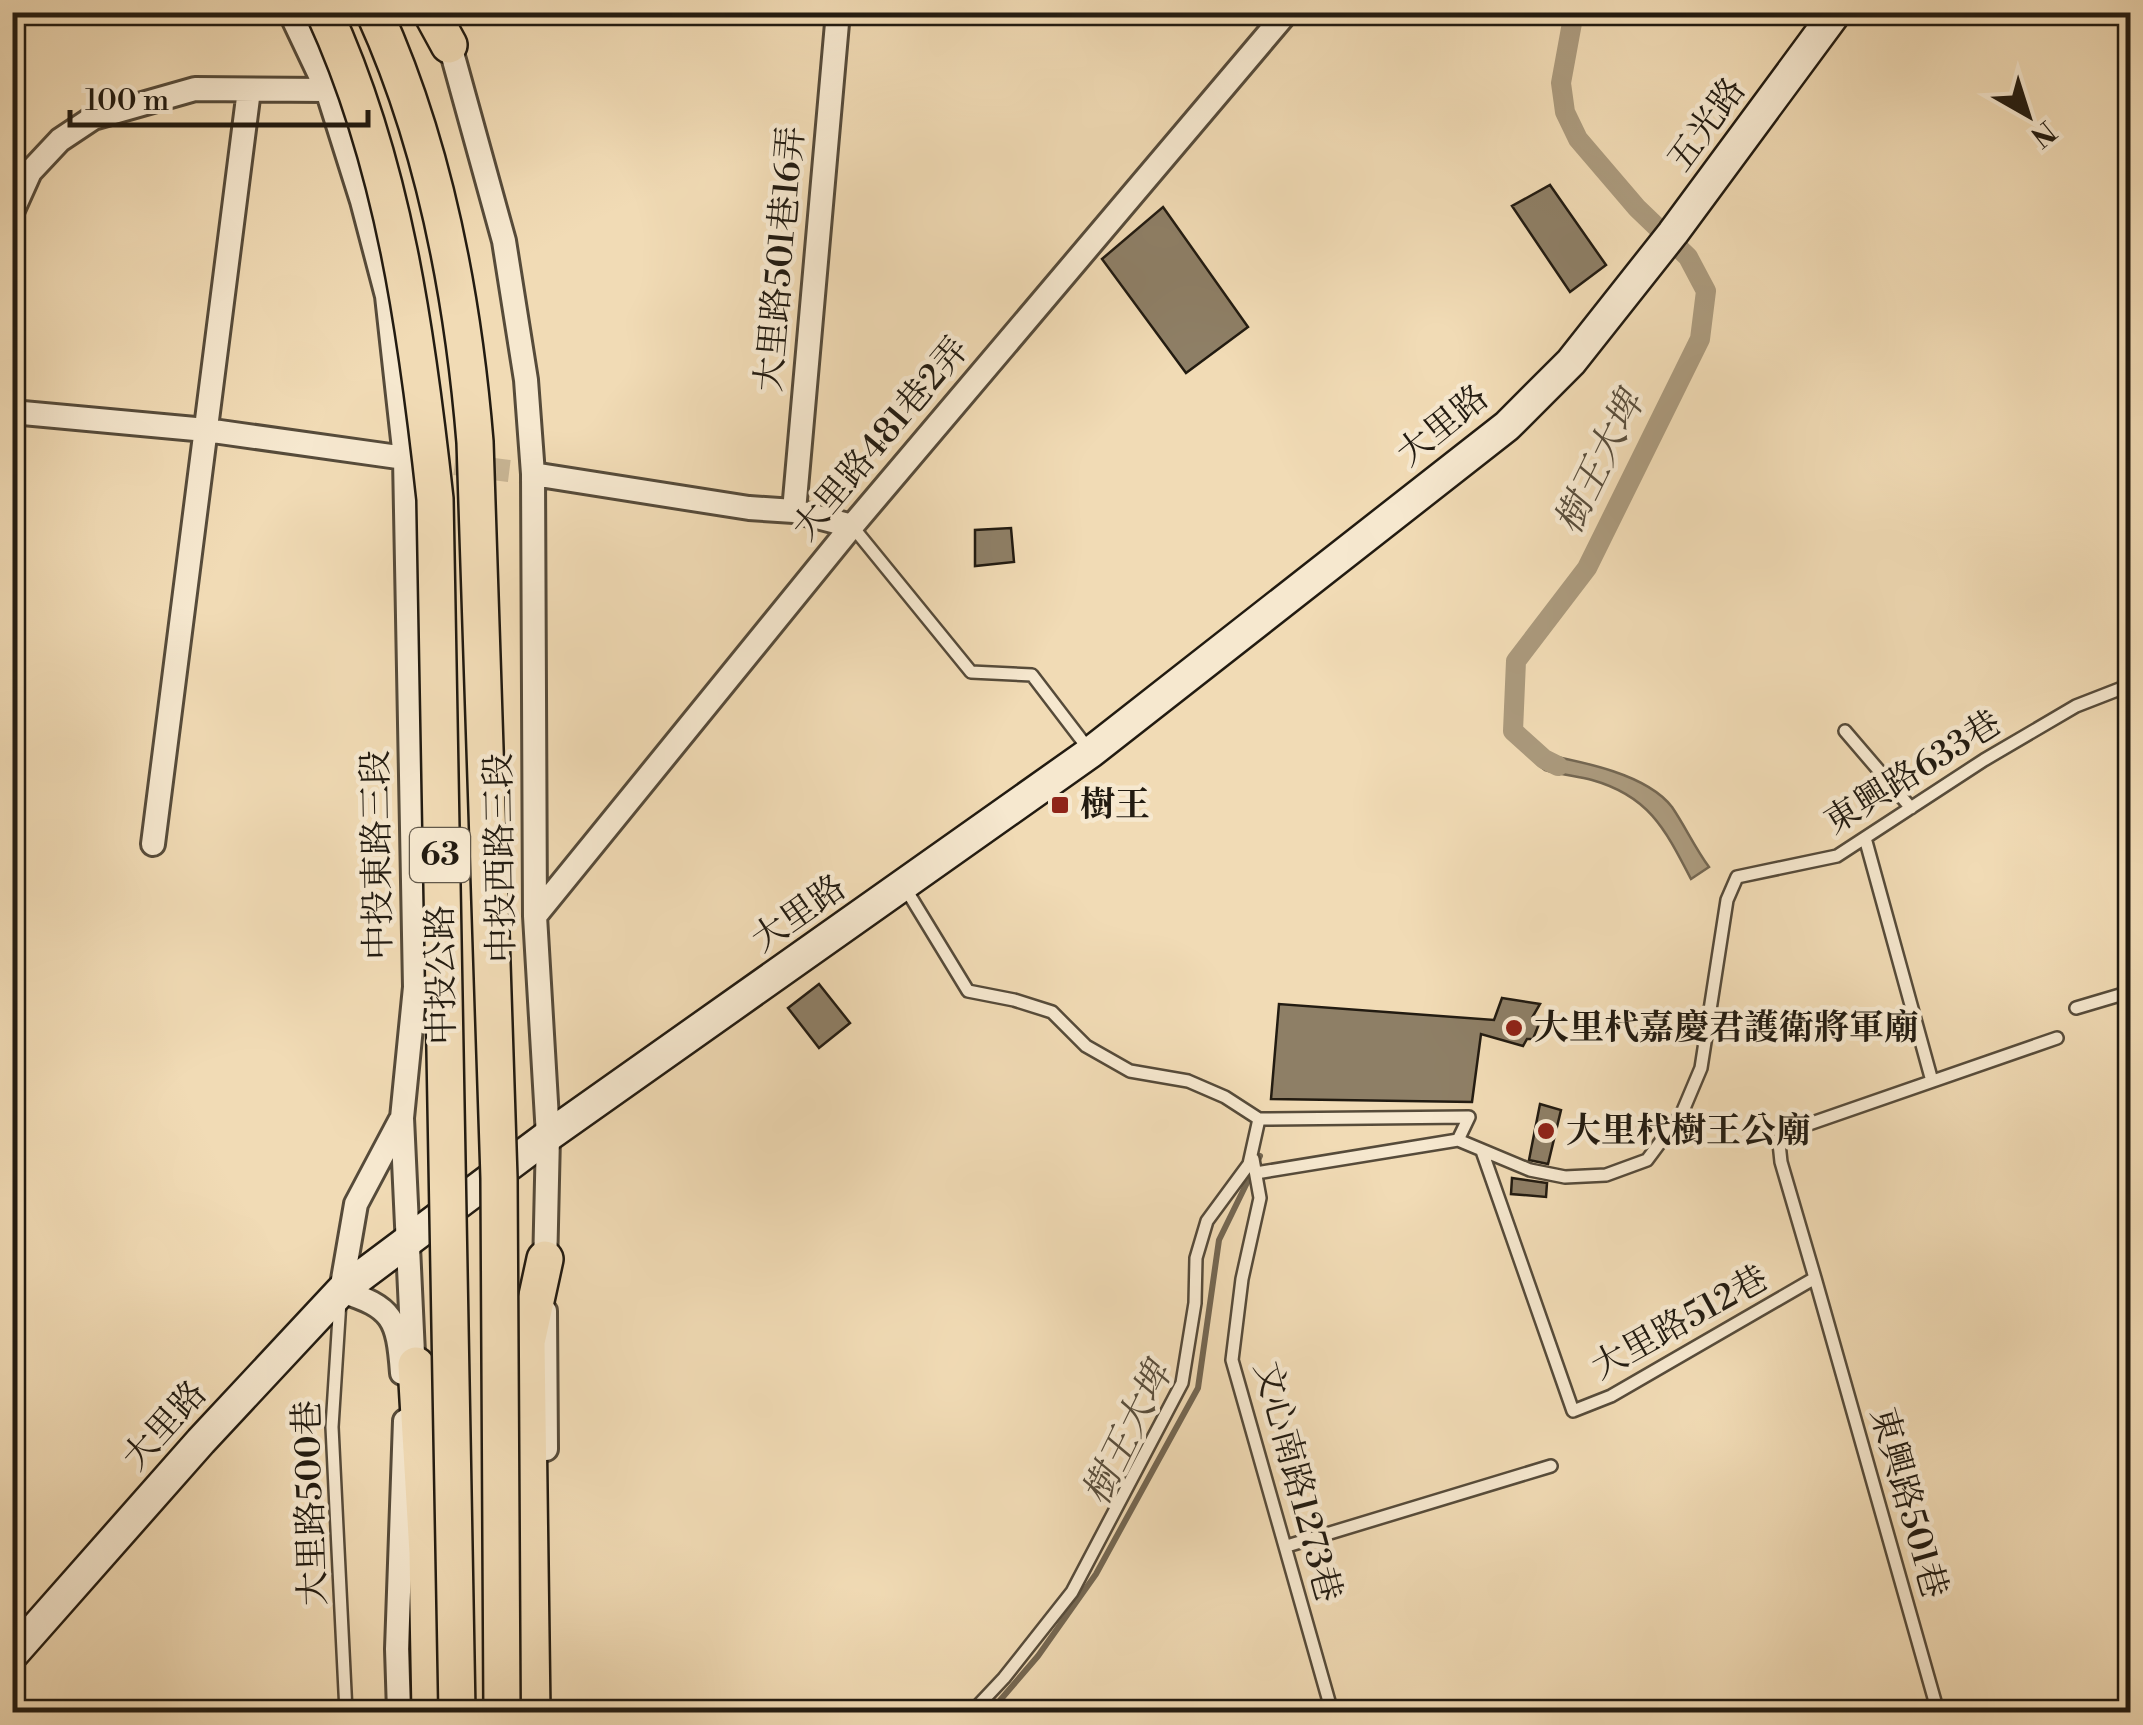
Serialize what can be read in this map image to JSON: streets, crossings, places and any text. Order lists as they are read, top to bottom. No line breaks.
{"streets":{"main road":["63","中投公路"],"street":["五光路","大里路501巷16弄","大里路","大里路481巷2弄","中投東路三段","中投西路三段"],"lane":["東興路633巷","大里路512巷","文心南路1273巷","大里路500巷","東興路501巷"]},"crossings":[["五光路","大里路"],["大里路","中投東路三段"],["大里路","中投西路三段"],["大里路","大里路500巷"],["大里路481巷2弄","中投西路三段"],["東興路633巷","大里路512巷"],["大里路512巷","東興路501巷"]],"water":["樹王大埤"],"places":{"transit":["樹王"],"other":["大里杙嘉慶君護衛將軍廟","大里杙樹王公廟"]},"scale_bar":"100 m","north":"bottom right"}
